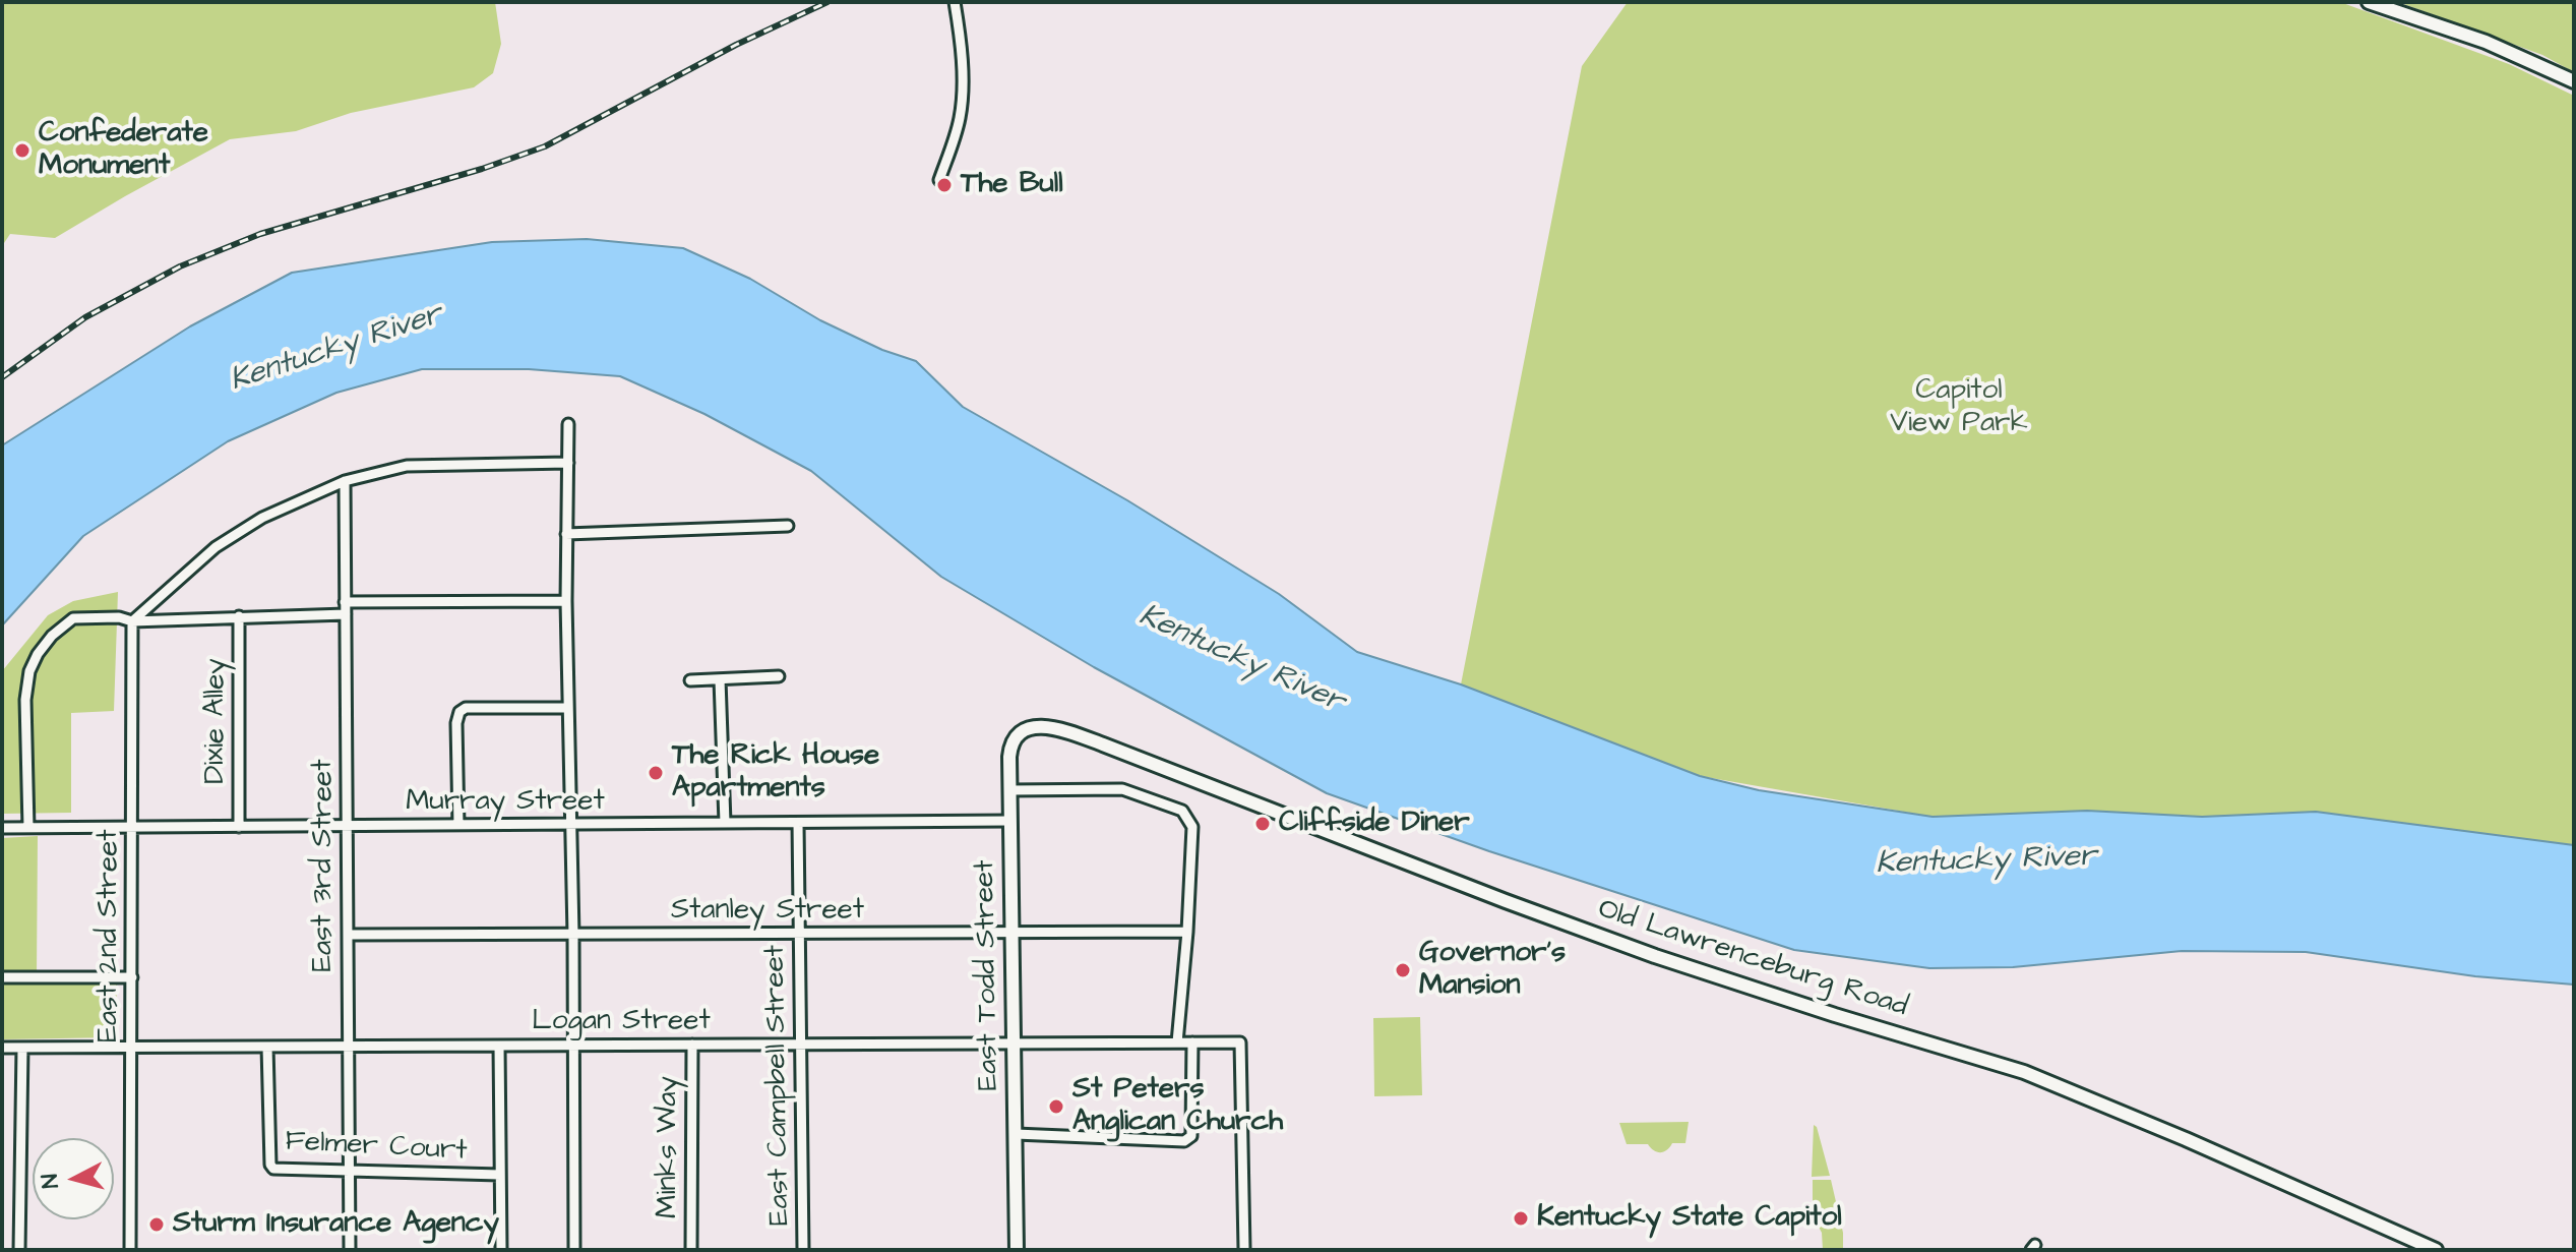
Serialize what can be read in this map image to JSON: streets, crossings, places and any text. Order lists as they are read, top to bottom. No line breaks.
{"streets":{"main road":["Old Lawrenceburg Road","East Todd Street"],"street":["Dixie Alley","Murray Street","East 3rd Street","Stanley Street","East 2nd Street","Logan Street","East Campbell Street","Felmer Court","Minks Way"]},"crossings":[["Dixie Alley","Murray Street"],["Murray Street","East 3rd Street"],["Murray Street","East 2nd Street"],["Murray Street","East Todd Street"],["Murray Street","East Campbell Street"],["East 3rd Street","Stanley Street"],["East 3rd Street","Logan Street"],["East 3rd Street","Felmer Court"],["Stanley Street","East Todd Street"],["Stanley Street","East Campbell Street"],["East 2nd Street","Logan Street"],["Old Lawrenceburg Road","East Todd Street"],["East Todd Street","Logan Street"],["Logan Street","East Campbell Street"],["Logan Street","Felmer Court"],["Logan Street","Minks Way"]],"water":["Kentucky River"],"parks":["Capitol View Park"],"places":["Confederate Monument","The Bull","The Rick House Apartments","Cliffside Diner","Governor's Mansion","St Peters Anglican Church","Kentucky State Capitol","Sturm Insurance Agency"],"north":"left"}
